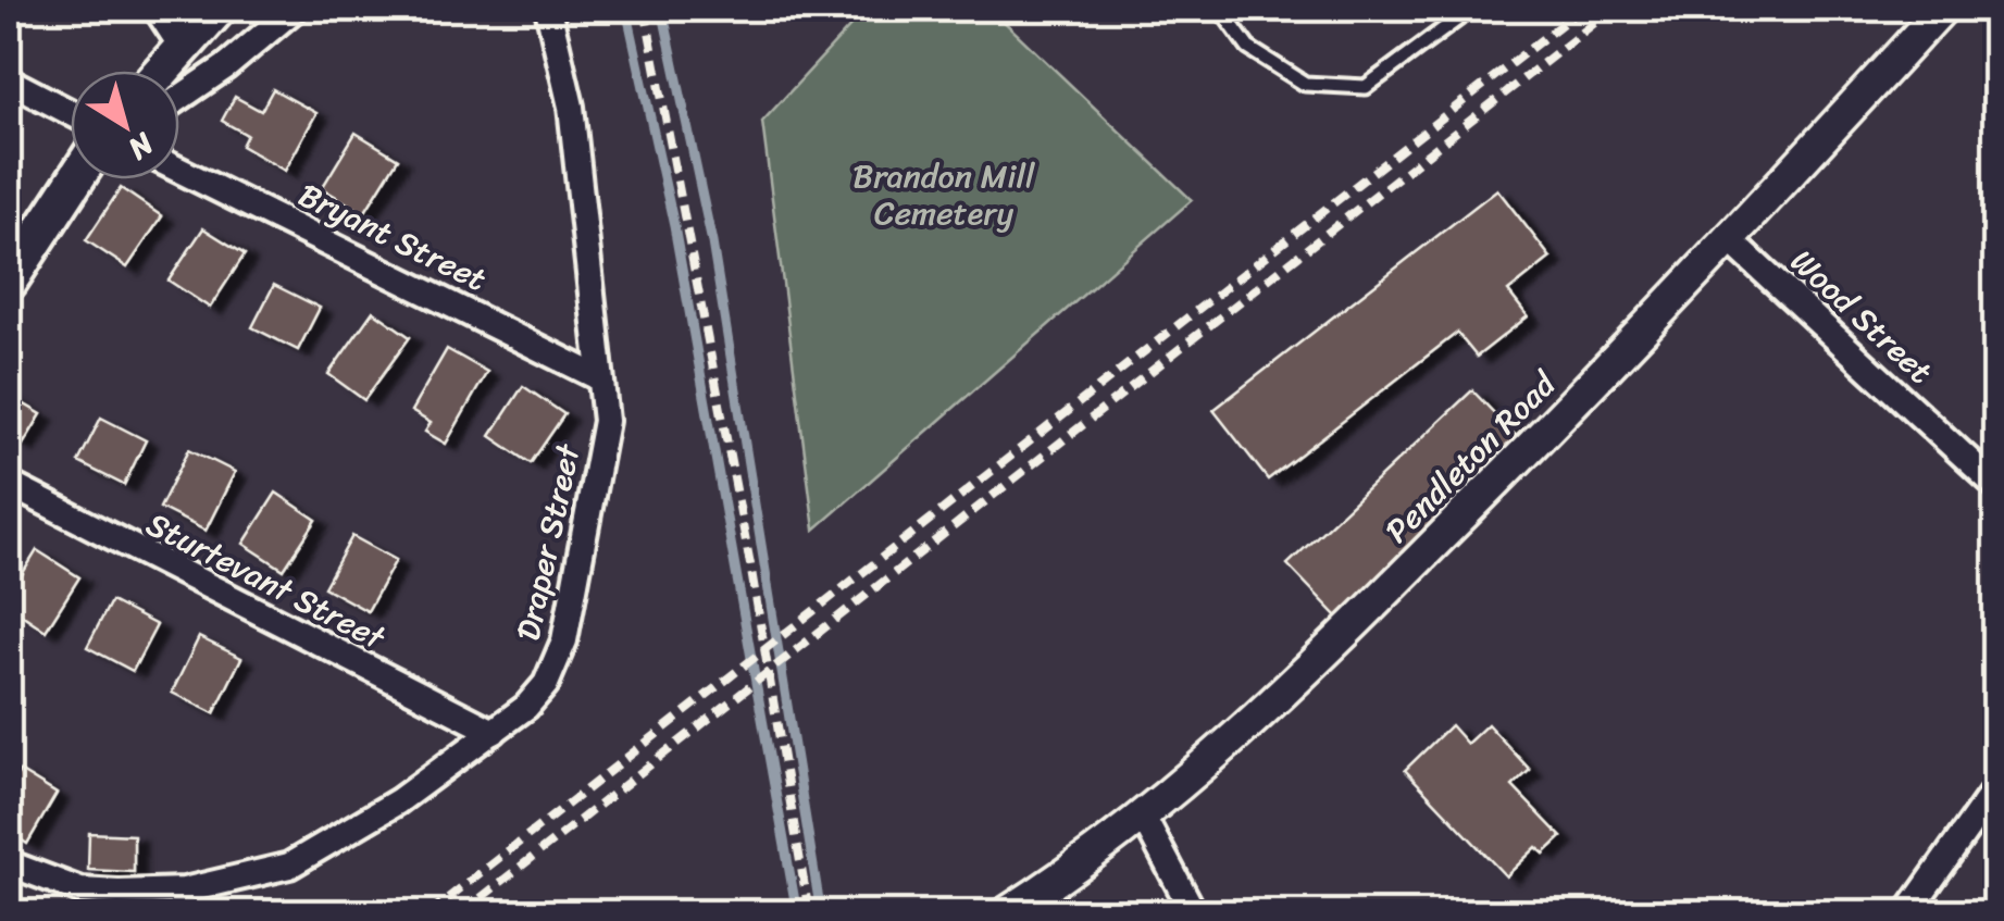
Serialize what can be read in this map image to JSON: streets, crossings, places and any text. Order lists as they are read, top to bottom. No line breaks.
{"streets":{"street":["Bryant Street","Wood Street","Pendleton Road","Draper Street","Sturtevant Street"]},"crossings":[["Bryant Street","Draper Street"],["Wood Street","Pendleton Road"],["Draper Street","Sturtevant Street"]],"parks":["Brandon Mill Cemetery"],"north":"bottom right"}
